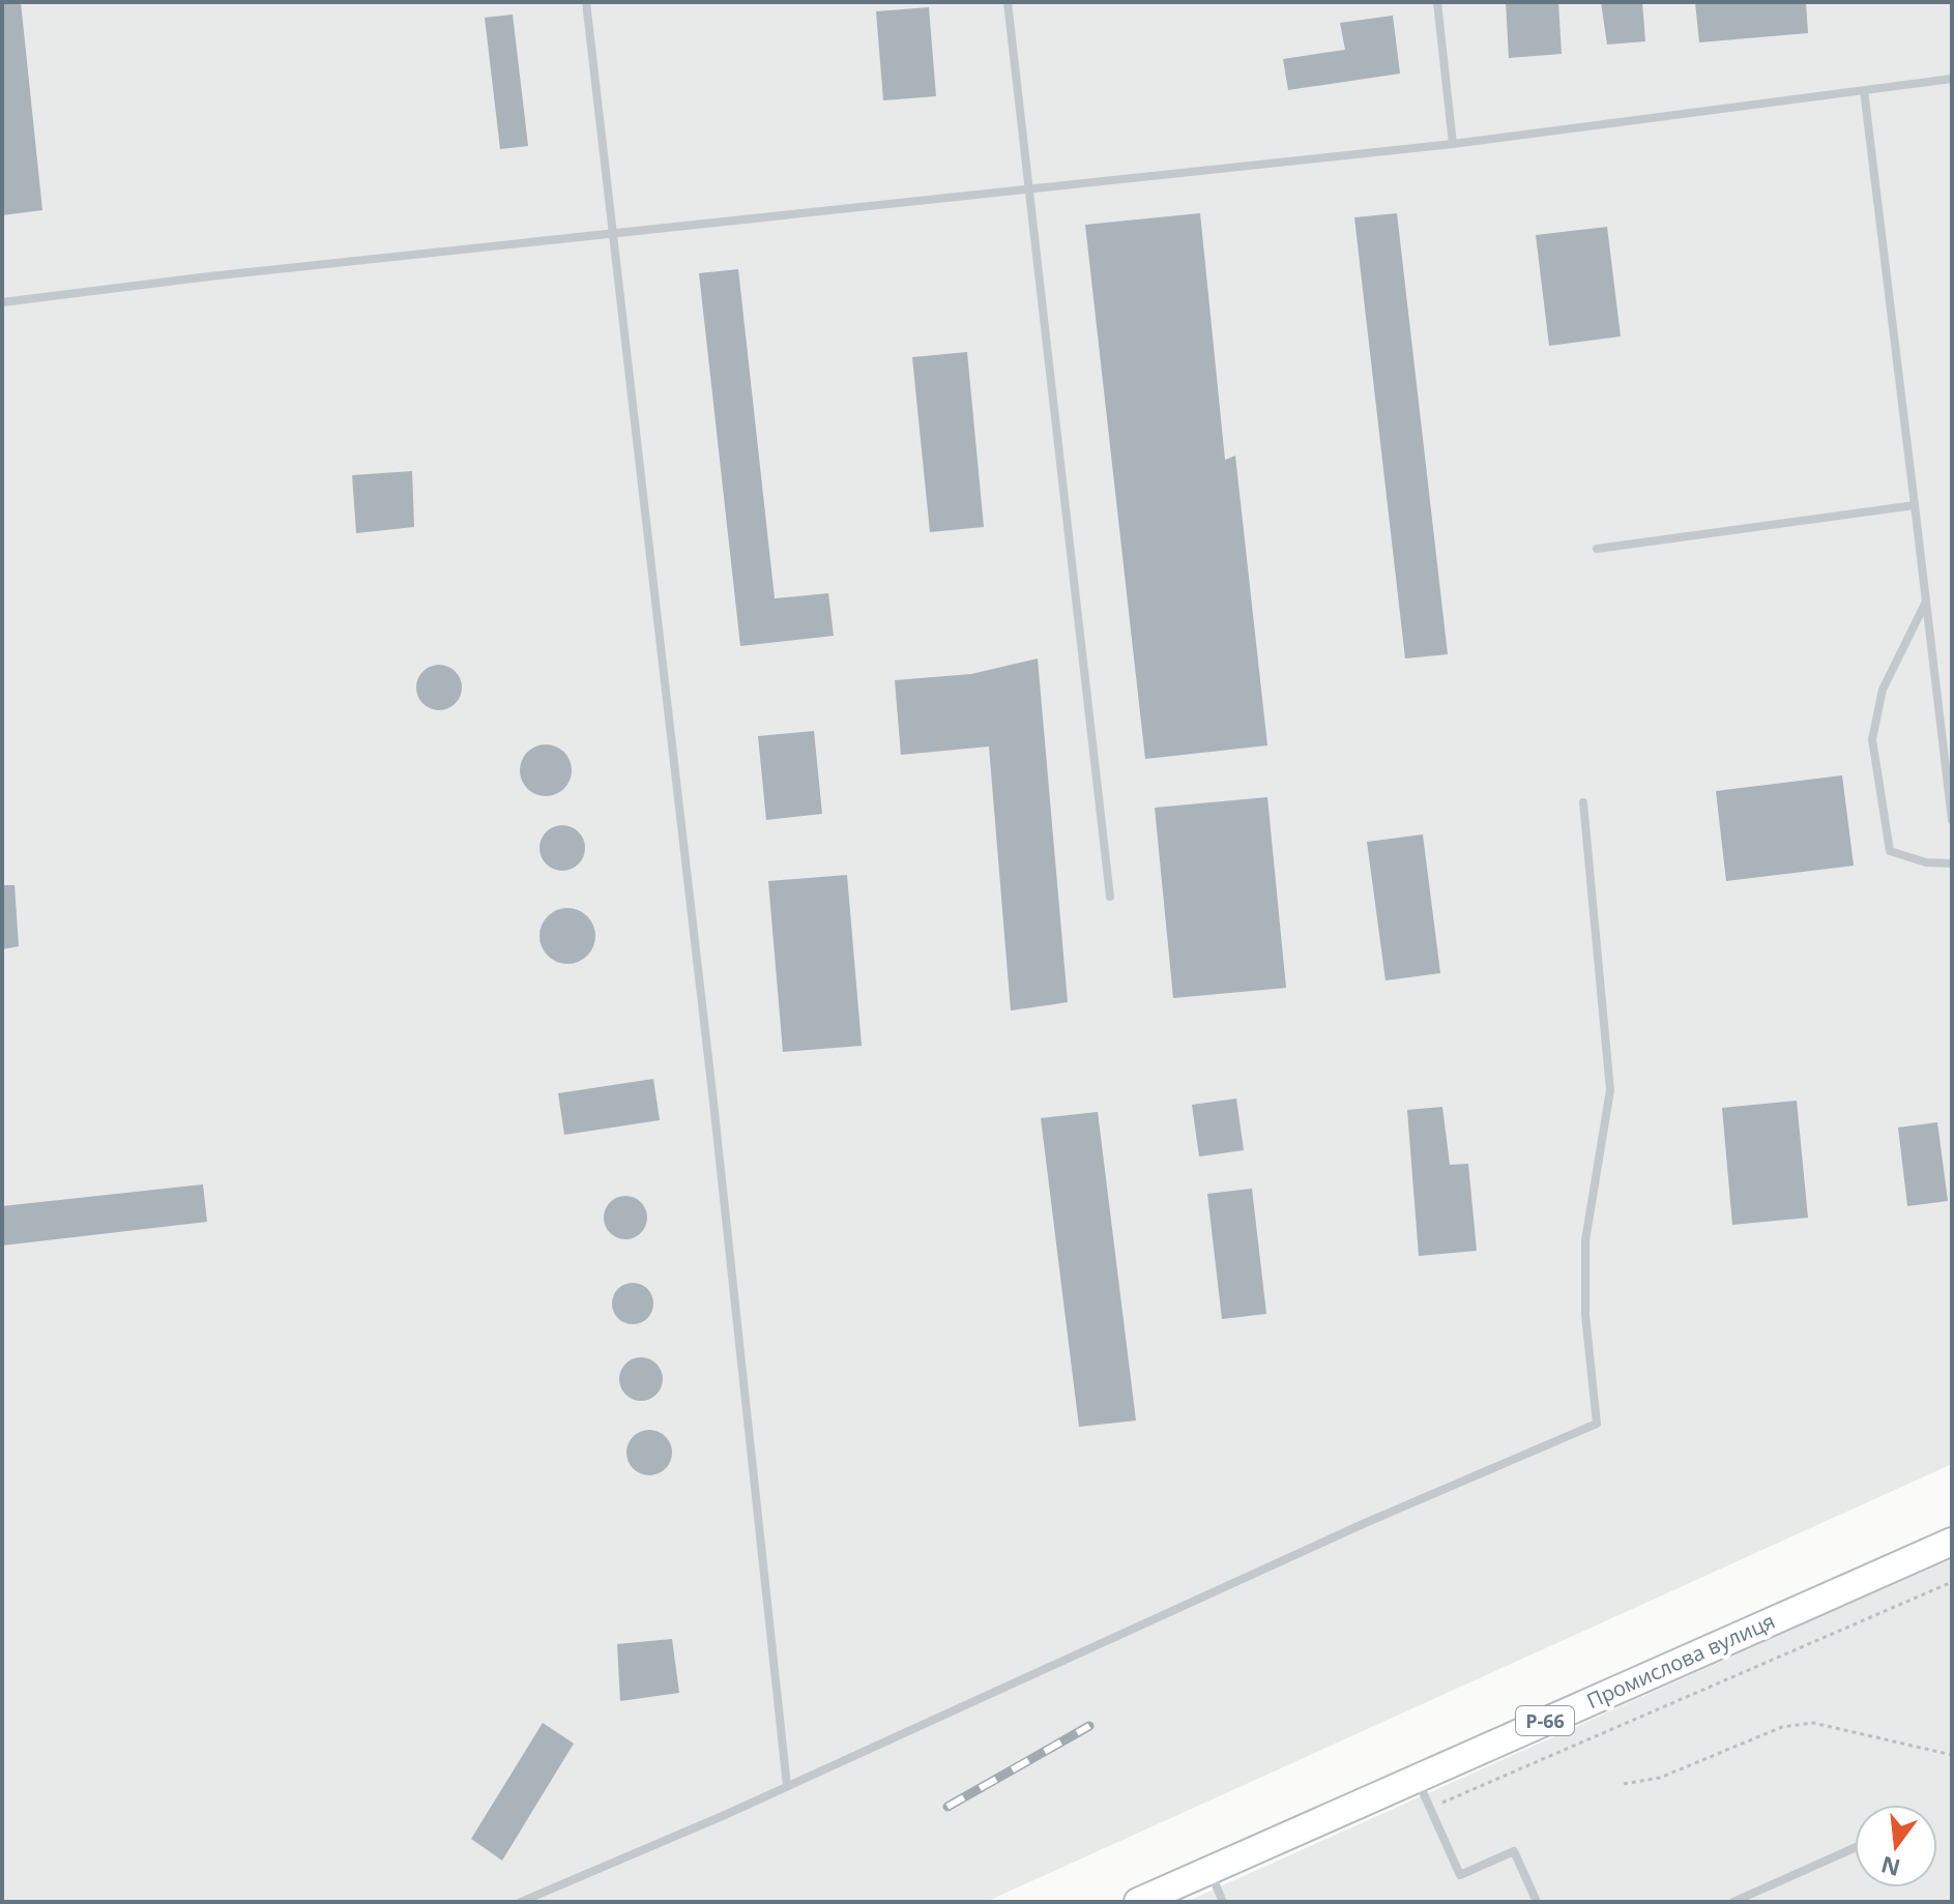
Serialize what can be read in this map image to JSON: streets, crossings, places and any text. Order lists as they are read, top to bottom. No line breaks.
{"streets":{"main road":["Промислова вулиця","Р-66"]},"north":"bottom"}
